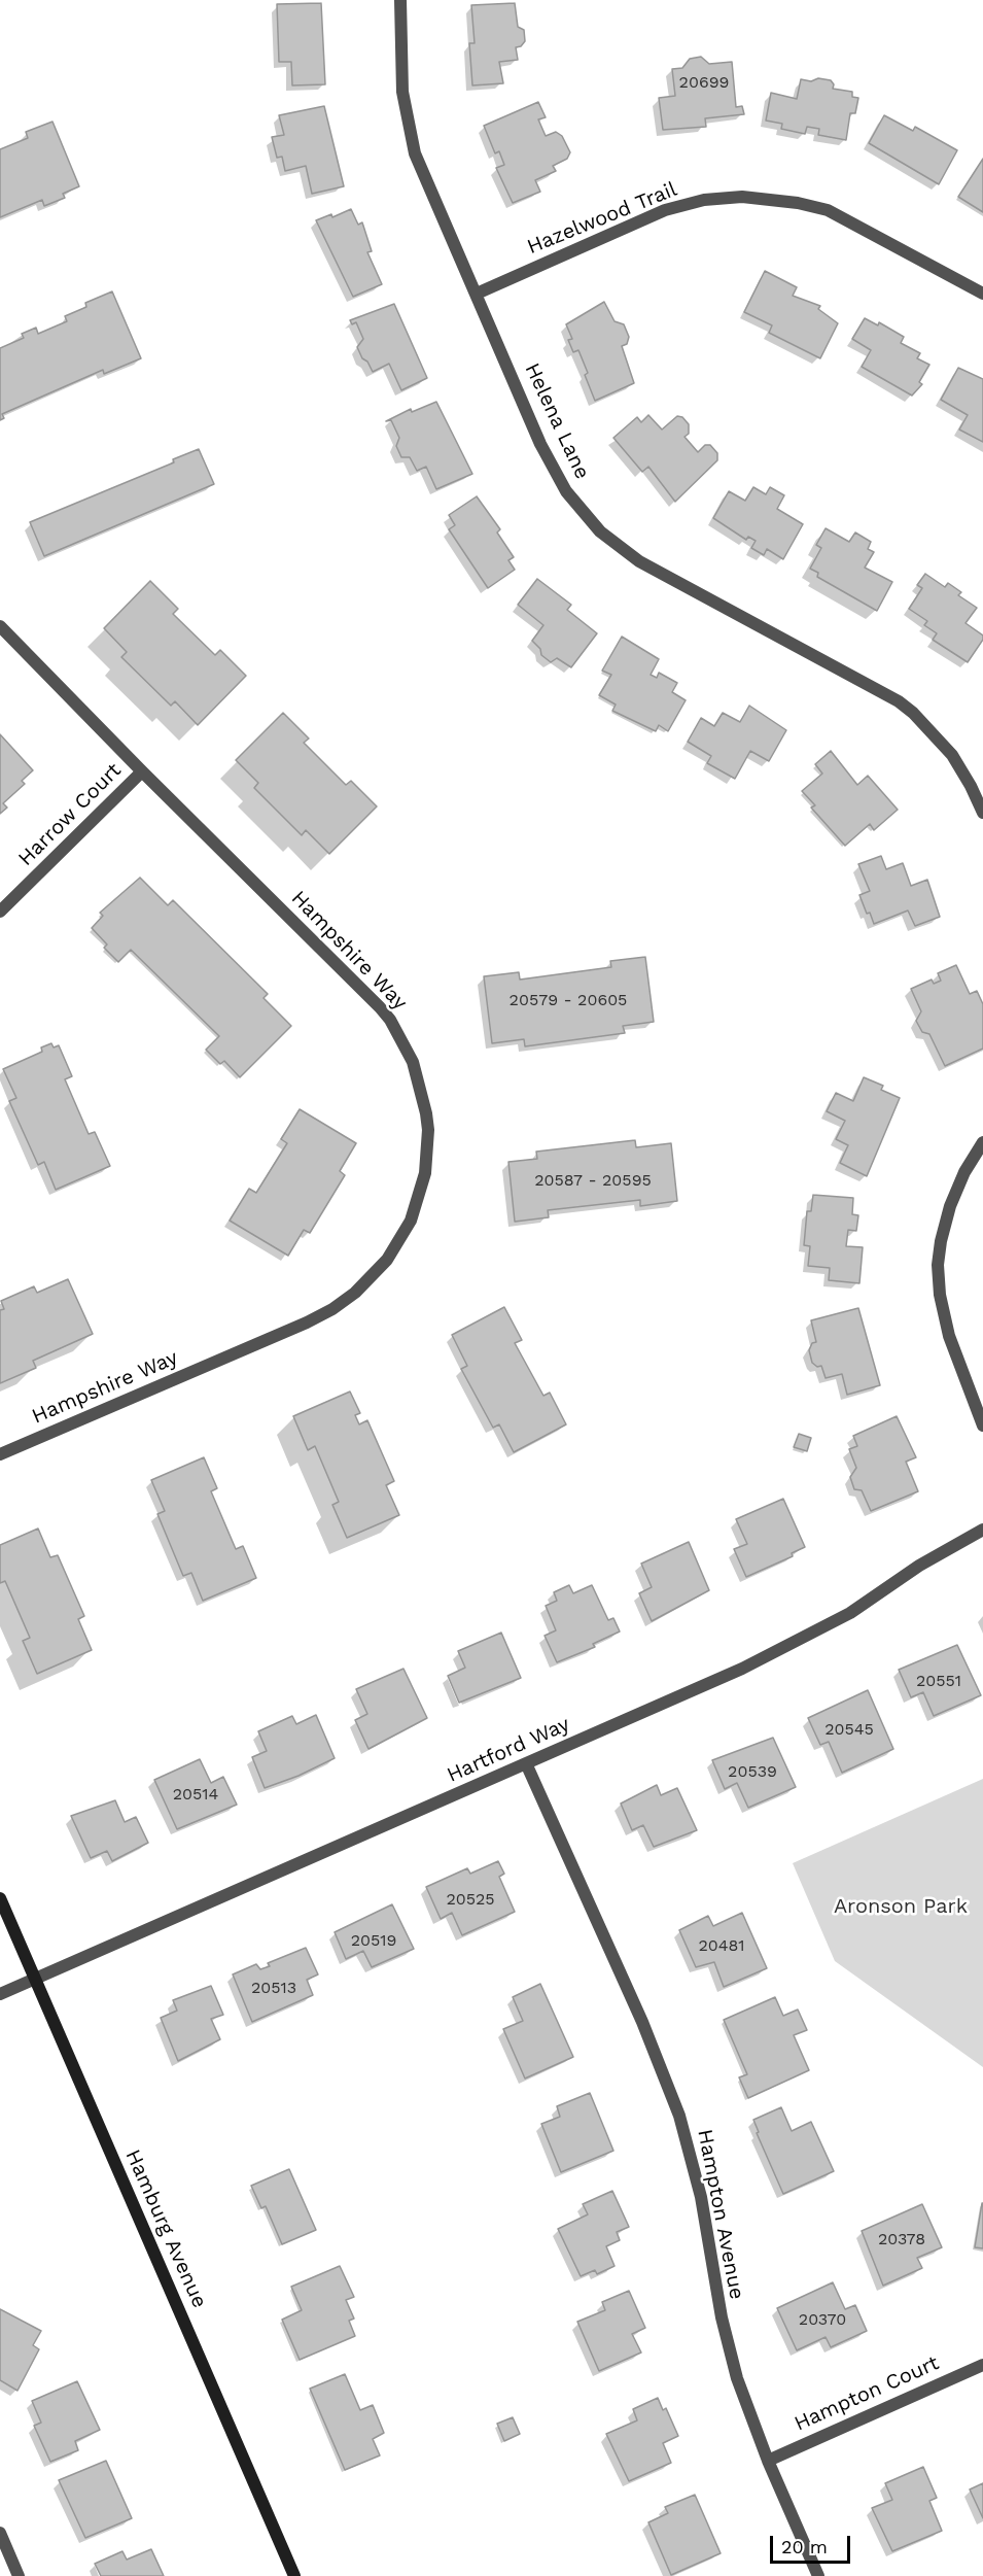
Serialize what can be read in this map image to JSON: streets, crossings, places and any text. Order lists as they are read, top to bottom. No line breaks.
{"streets":{"street":["Hazelwood Trail","Helena Lane","Harrow Court","Hampshire Way","Hartford Way","Hampton Avenue","Hamburg Avenue","Hampton Court"]},"crossings":[["Hazelwood Trail","Helena Lane"],["Harrow Court","Hampshire Way"],["Hartford Way","Hampton Avenue"],["Hartford Way","Hamburg Avenue"],["Hampton Avenue","Hampton Court"]],"parks":["Aronson Park"],"house_numbers":["20699","20579 - 20605","20587 - 20595","20551","20545","20539","20514","20525","20519","20481","20513","20378","20370"],"scale_bar":"20 m"}
